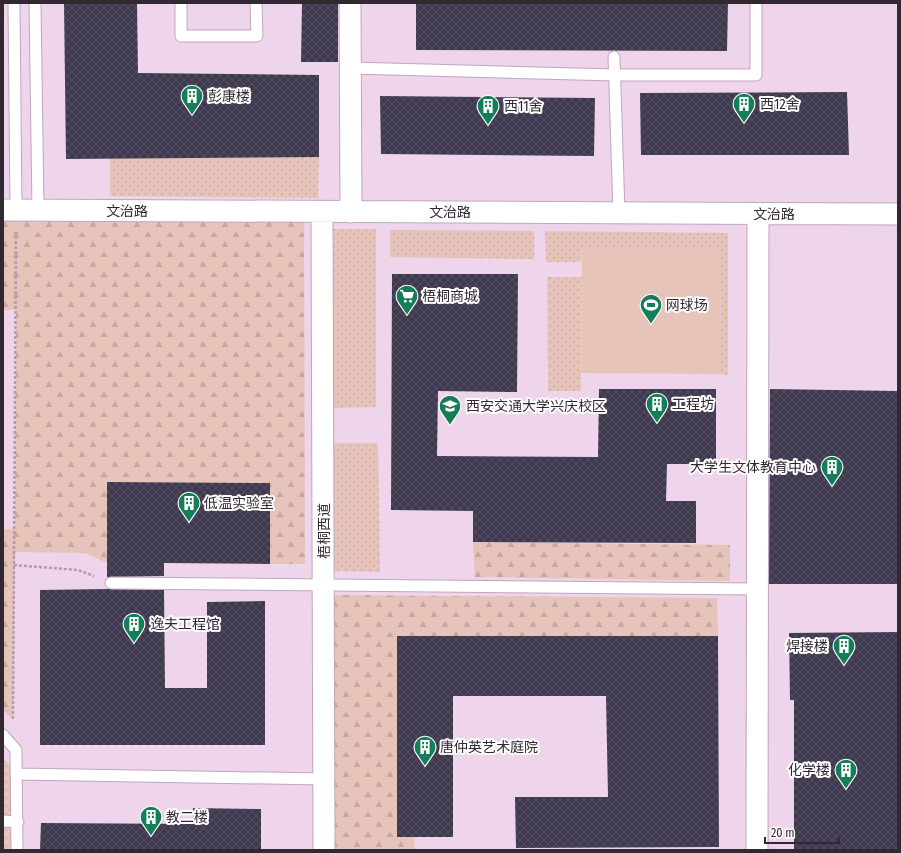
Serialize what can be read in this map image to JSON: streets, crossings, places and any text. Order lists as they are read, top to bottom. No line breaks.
{"streets":{"street":["文治路","梧桐西道"]},"crossings":[["文治路","梧桐西道"]],"places":{"building":["彭康楼","西12舍","西11舍","工程坊","大学生文体教育中心","低温实验室","逸夫工程馆","焊接楼","唐仲英艺术庭院","化学楼","教二楼"],"supermarket":["梧桐商城"],"sports":["网球场"],"school or university":["西安交通大学兴庆校区"]},"scale_bar":"20 m"}
